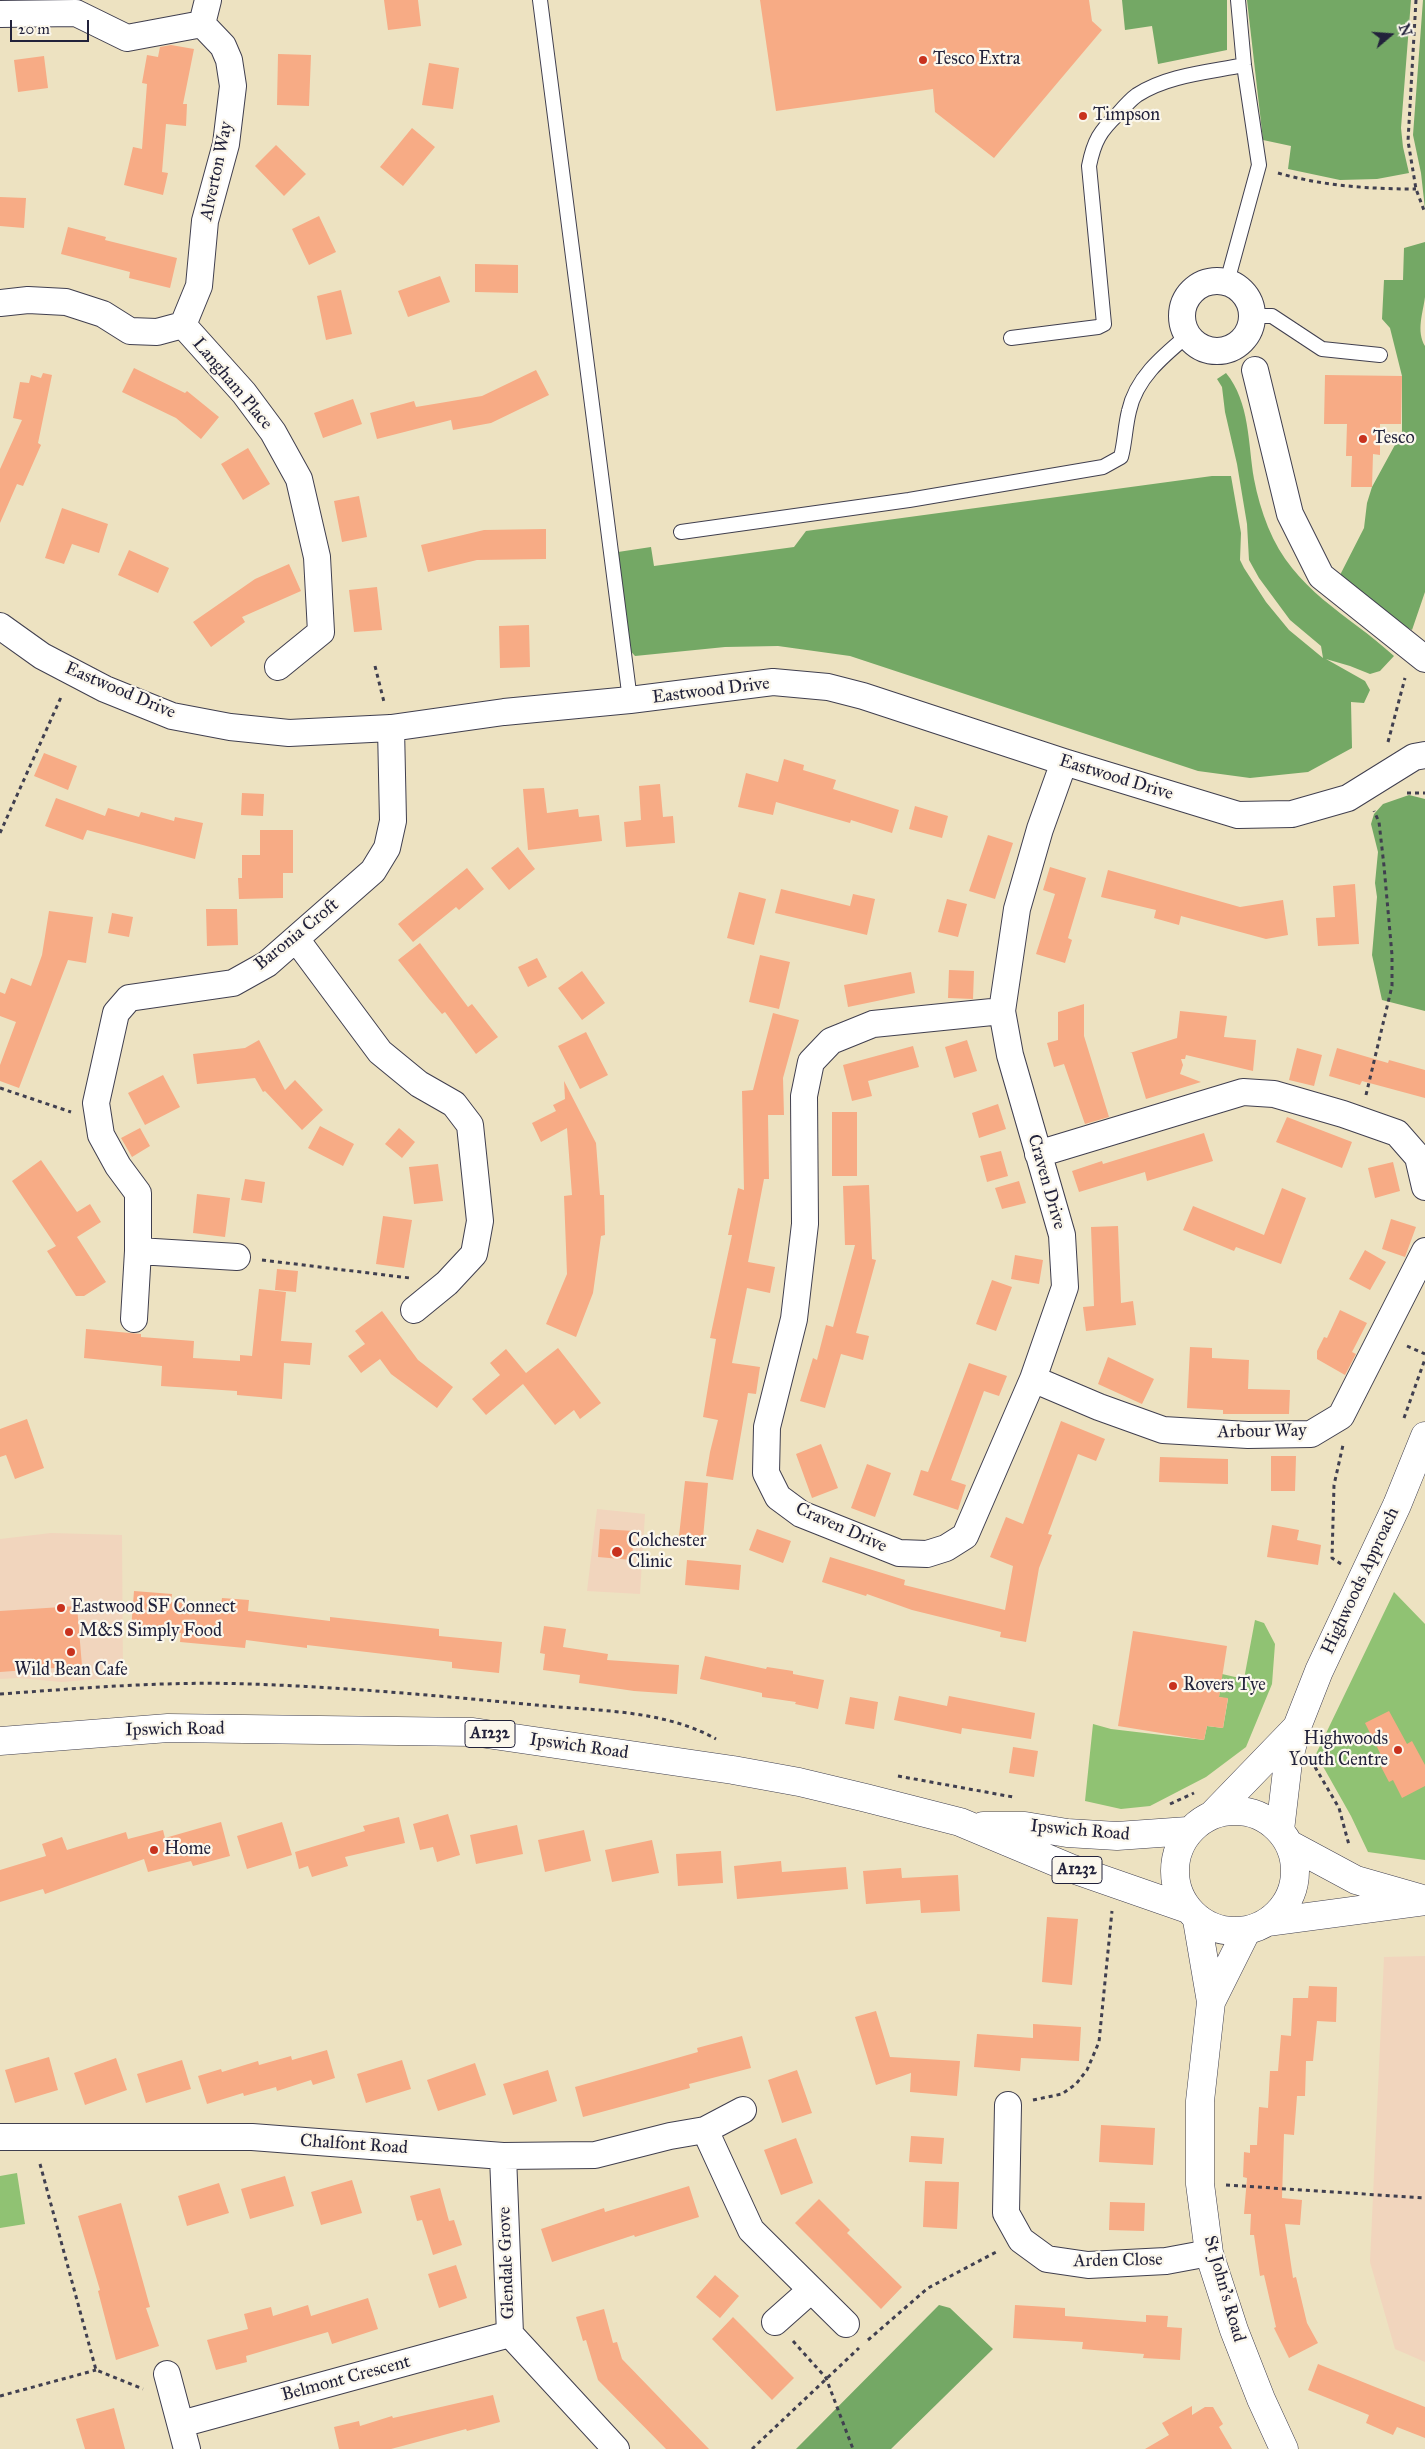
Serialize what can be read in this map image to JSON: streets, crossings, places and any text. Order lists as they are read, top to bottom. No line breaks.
{"streets":{"main road":["Highwoods Approach","Ipswich Road","A1232","St John's Road"],"street":["Alverton Way","Langham Place","Eastwood Drive","Baronia Croft","Craven Drive","Arbour Way","Chalfont Road","Arden Close","Glendale Grove","Belmont Crescent"]},"crossings":[["Alverton Way","Langham Place"],["Eastwood Drive","Baronia Croft"],["Eastwood Drive","Craven Drive"],["Craven Drive","Arbour Way"],["Highwoods Approach","Ipswich Road"],["Highwoods Approach","A1232"],["Highwoods Approach","St John's Road"],["Ipswich Road","A1232"],["Ipswich Road","St John's Road"],["A1232","St John's Road"],["Chalfont Road","Glendale Grove"],["Arden Close","St John's Road"],["Glendale Grove","Belmont Crescent"]],"places":["Tesco Extra","Timpson","Tesco","Colchester Clinic","Eastwood SF Connect","M&S Simply Food","Wild Bean Cafe","Rovers Tye","Highwoods Youth Centre","Home"],"scale_bar":"20 m","north":"right"}
